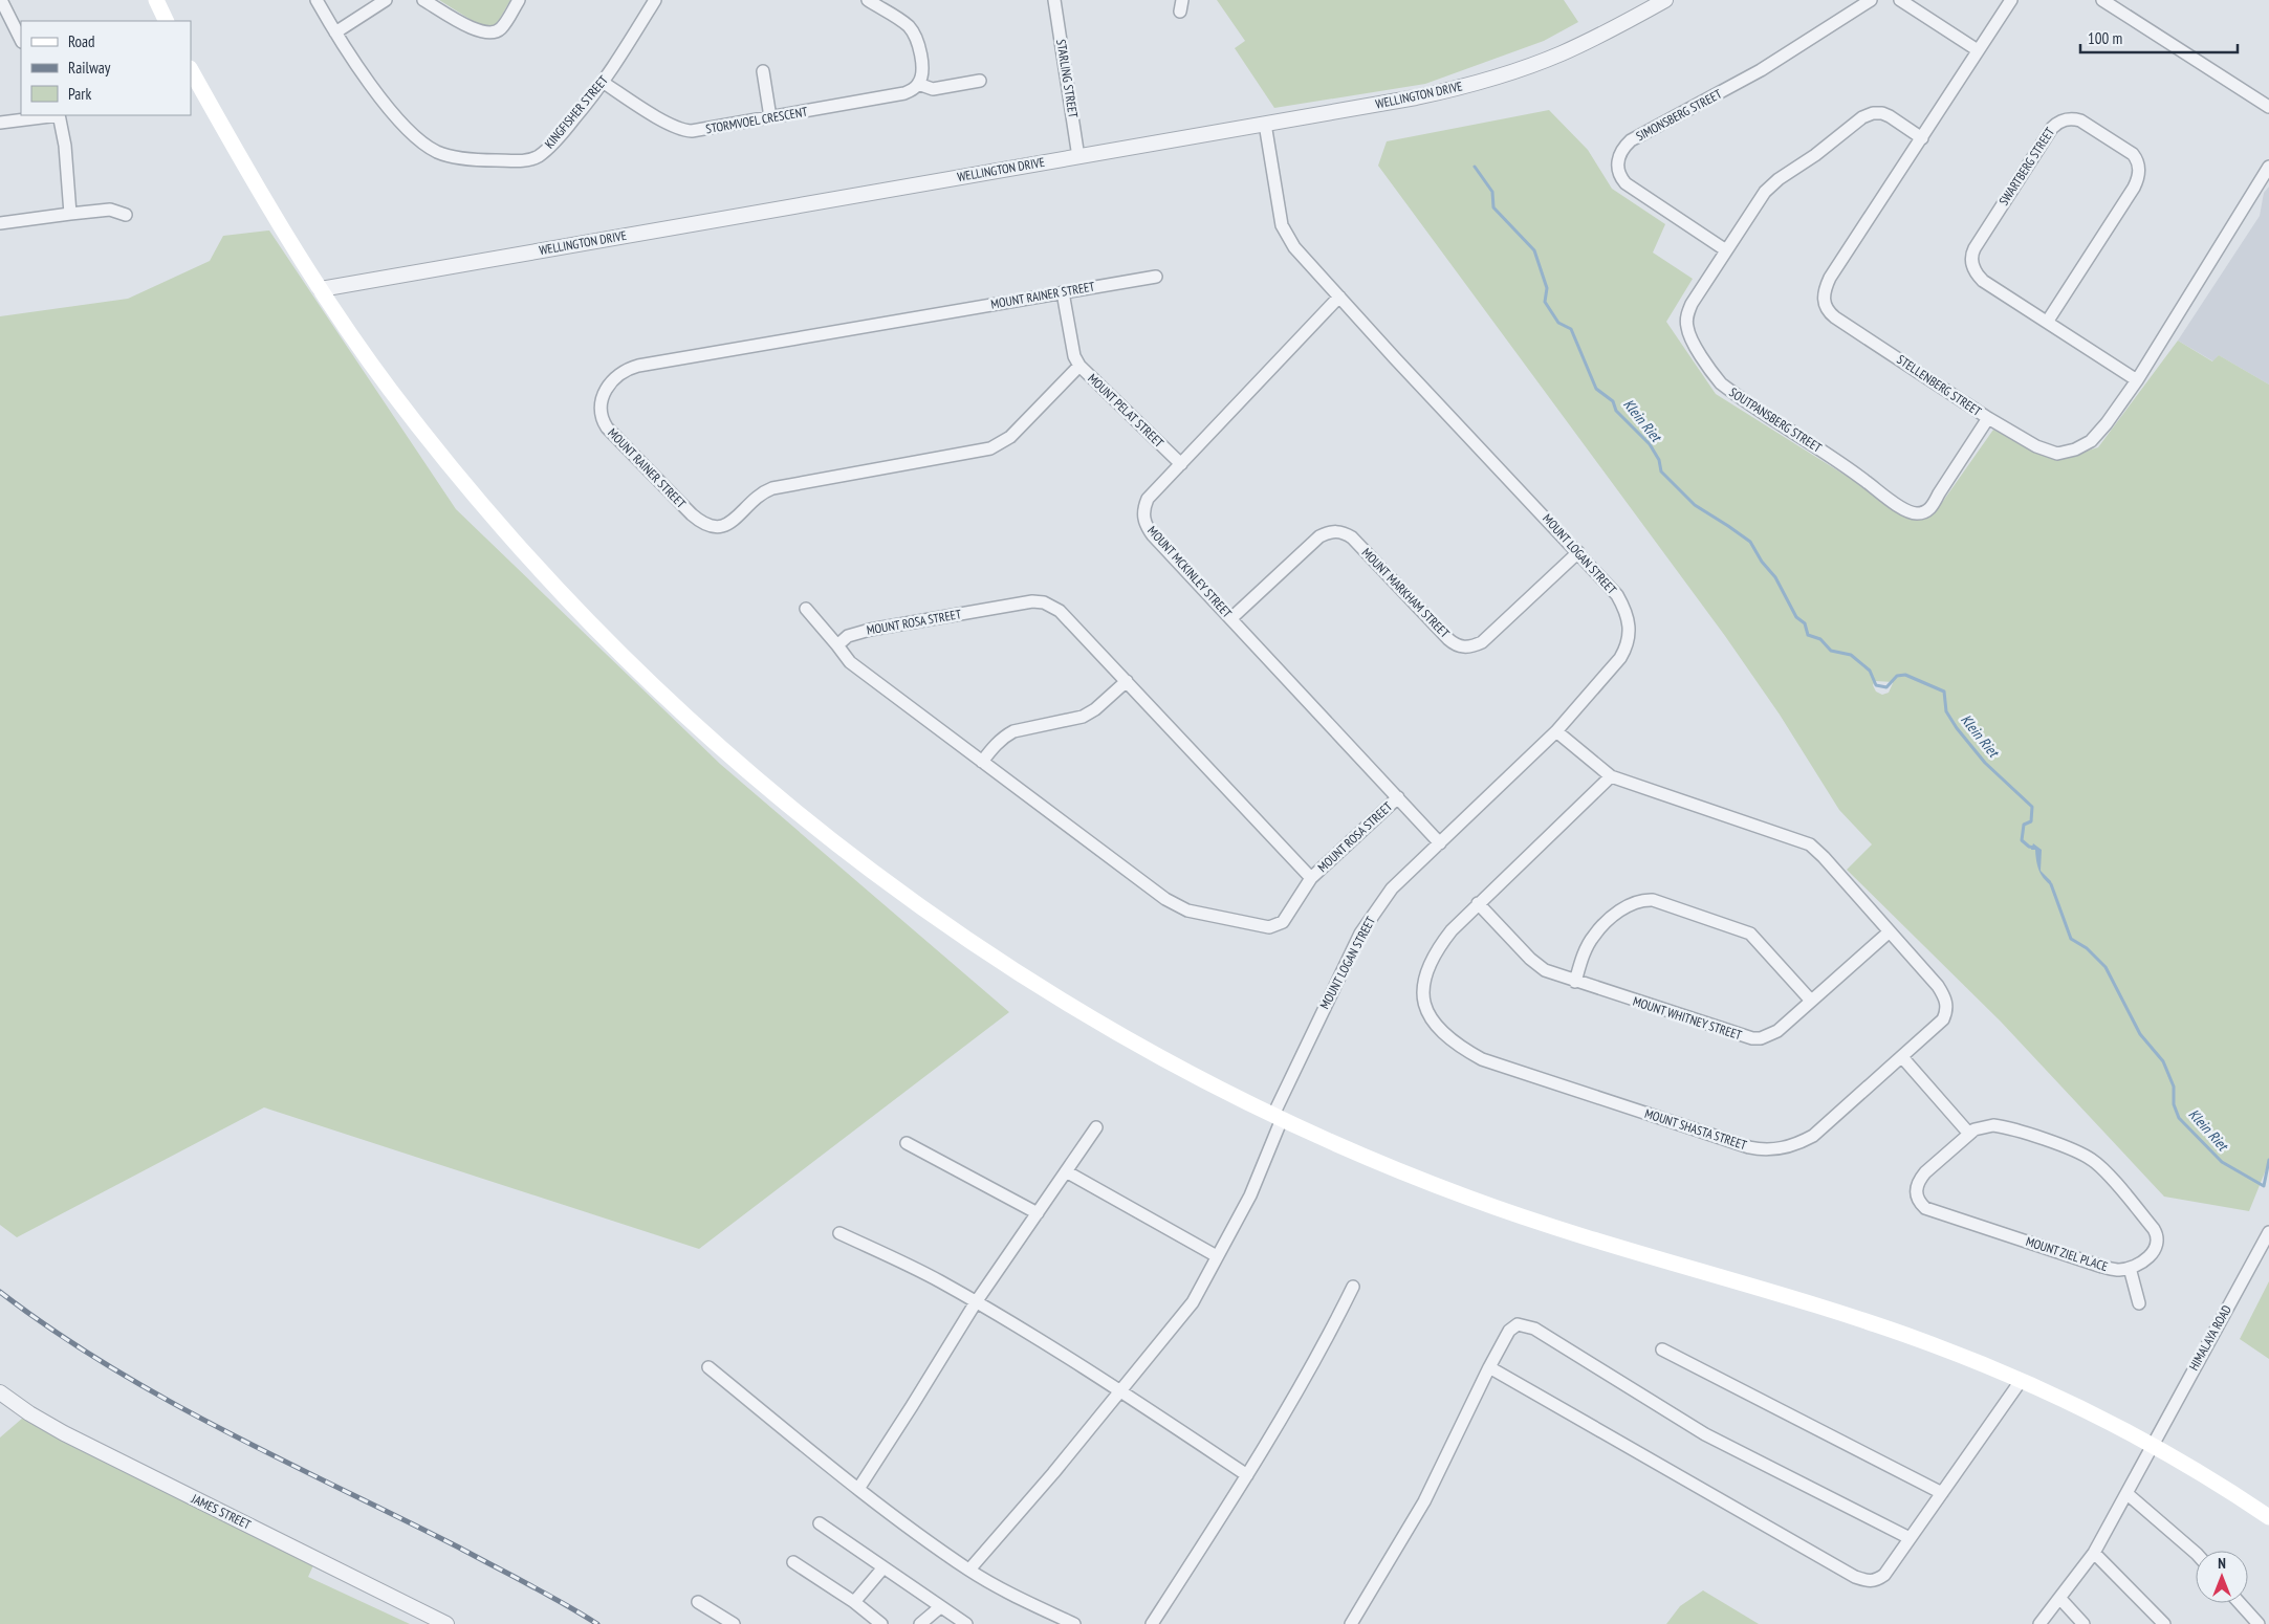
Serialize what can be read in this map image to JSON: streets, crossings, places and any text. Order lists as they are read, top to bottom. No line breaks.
{"streets":{"street":["STARLING STREET","WELLINGTON DRIVE","KINGFISHER STREET","SIMONSBERG STREET","STORMVOEL CRESCENT","SWARTBERG STREET","MOUNT RAINER STREET","STELLENBERG STREET","MOUNT PELAT STREET","SOUTPANSBERG STREET","MOUNT LOGAN STREET","MOUNT MCKINLEY STREET","MOUNT MARKHAM STREET","MOUNT ROSA STREET","MOUNT WHITNEY STREET","MOUNT SHASTA STREET","MOUNT ZIEL PLACE","HIMALAYA ROAD","JAMES STREET"]},"crossings":[["STARLING STREET","WELLINGTON DRIVE"],["WELLINGTON DRIVE","MOUNT LOGAN STREET"],["KINGFISHER STREET","STORMVOEL CRESCENT"],["SIMONSBERG STREET","SOUTPANSBERG STREET"],["SWARTBERG STREET","STELLENBERG STREET"],["MOUNT RAINER STREET","MOUNT PELAT STREET"],["STELLENBERG STREET","SOUTPANSBERG STREET"],["MOUNT PELAT STREET","MOUNT MCKINLEY STREET"],["MOUNT LOGAN STREET","MOUNT MCKINLEY STREET"],["MOUNT LOGAN STREET","MOUNT MARKHAM STREET"],["MOUNT LOGAN STREET","MOUNT SHASTA STREET"],["MOUNT MCKINLEY STREET","MOUNT MARKHAM STREET"],["MOUNT MCKINLEY STREET","MOUNT ROSA STREET"],["MOUNT WHITNEY STREET","MOUNT SHASTA STREET"]],"water":["Klein Riet"],"legend":["Road","Railway","Park"],"scale_bar":"100 m","north":"top"}
